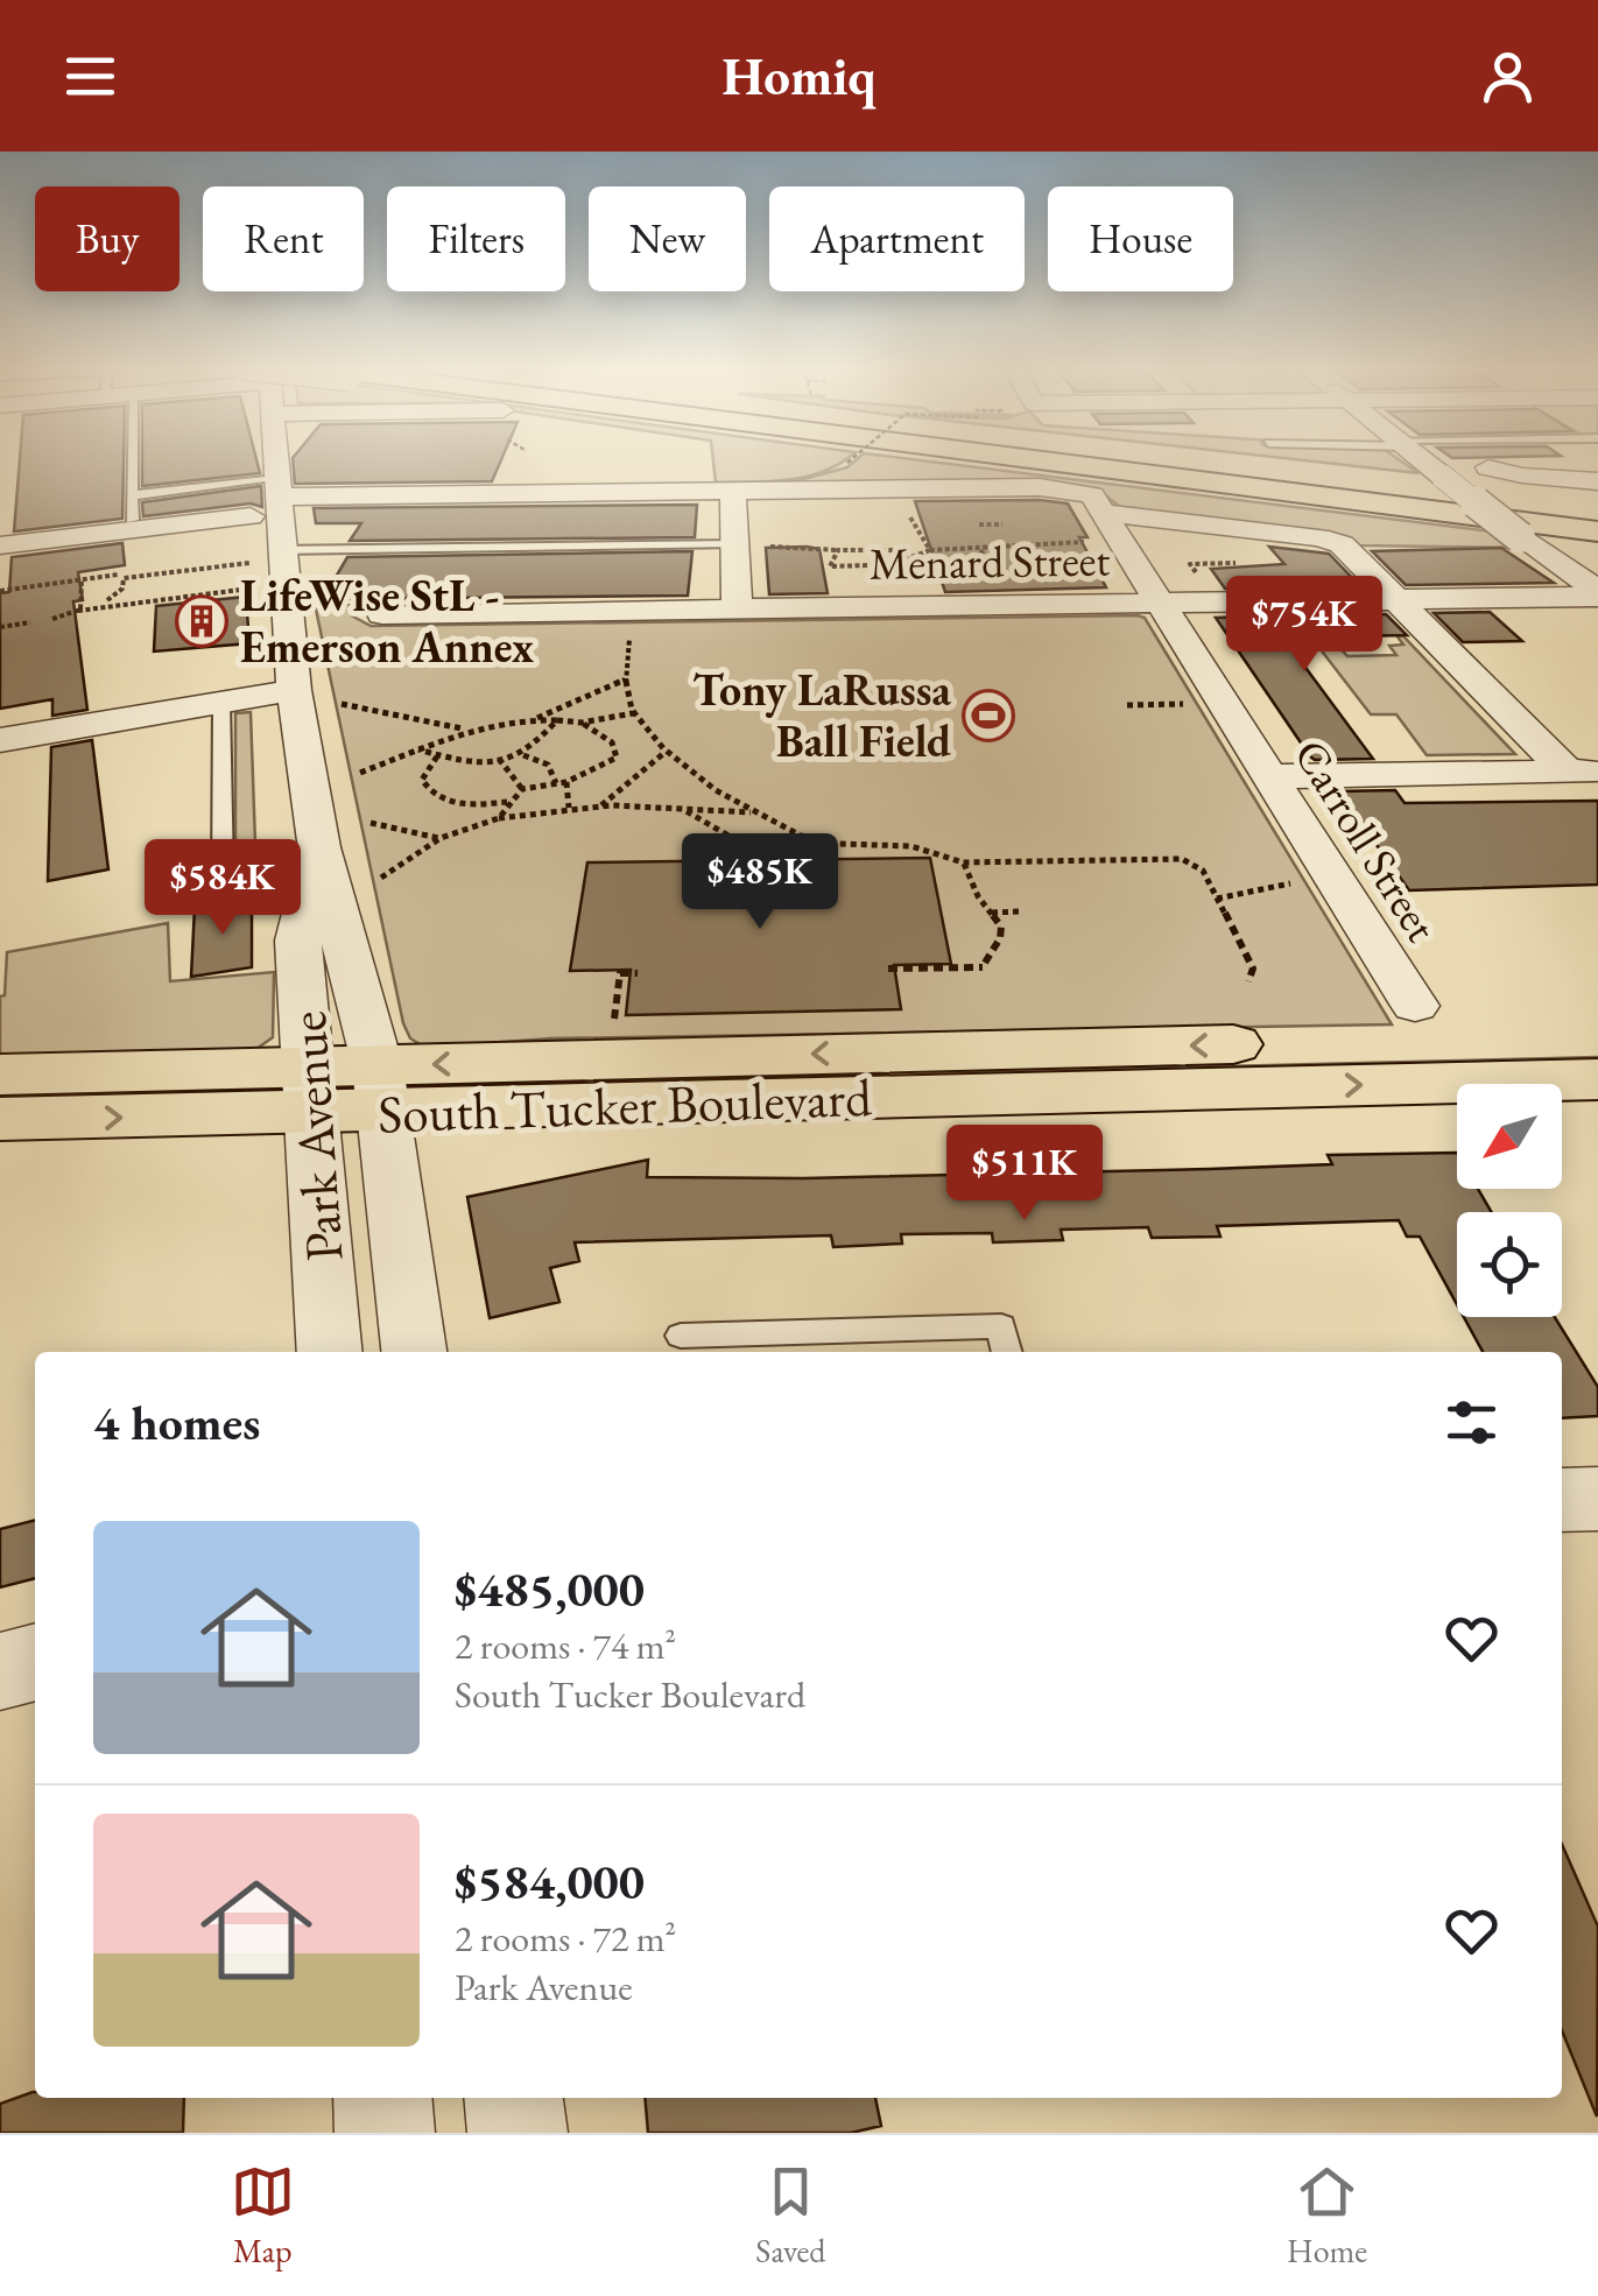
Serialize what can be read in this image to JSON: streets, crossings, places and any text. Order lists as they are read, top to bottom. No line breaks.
{"streets":{"main road":["South Tucker Boulevard"],"street":["Menard Street","Carroll Street","Park Avenue"]},"crossings":[["Menard Street","Carroll Street"],["South Tucker Boulevard","Park Avenue"]],"places":{"building":["LifeWise StL - Emerson Annex"],"sports":["Tony LaRussa Ball Field"]},"north":"bottom left","page":{"header":"Homiq","chip":["Buy","Rent","Filters","New","Apartment","House"],"price":["$754K","$485K","$584K","$511K"],"heading":"4 homes","list":[{"name":"$485,000","note":"2 rooms · 74 m² · South Tucker Boulevard"},{"name":"$584,000","note":"2 rooms · 72 m² · Park Avenue"}],"tabs":["Map","Saved","Home"]}}
